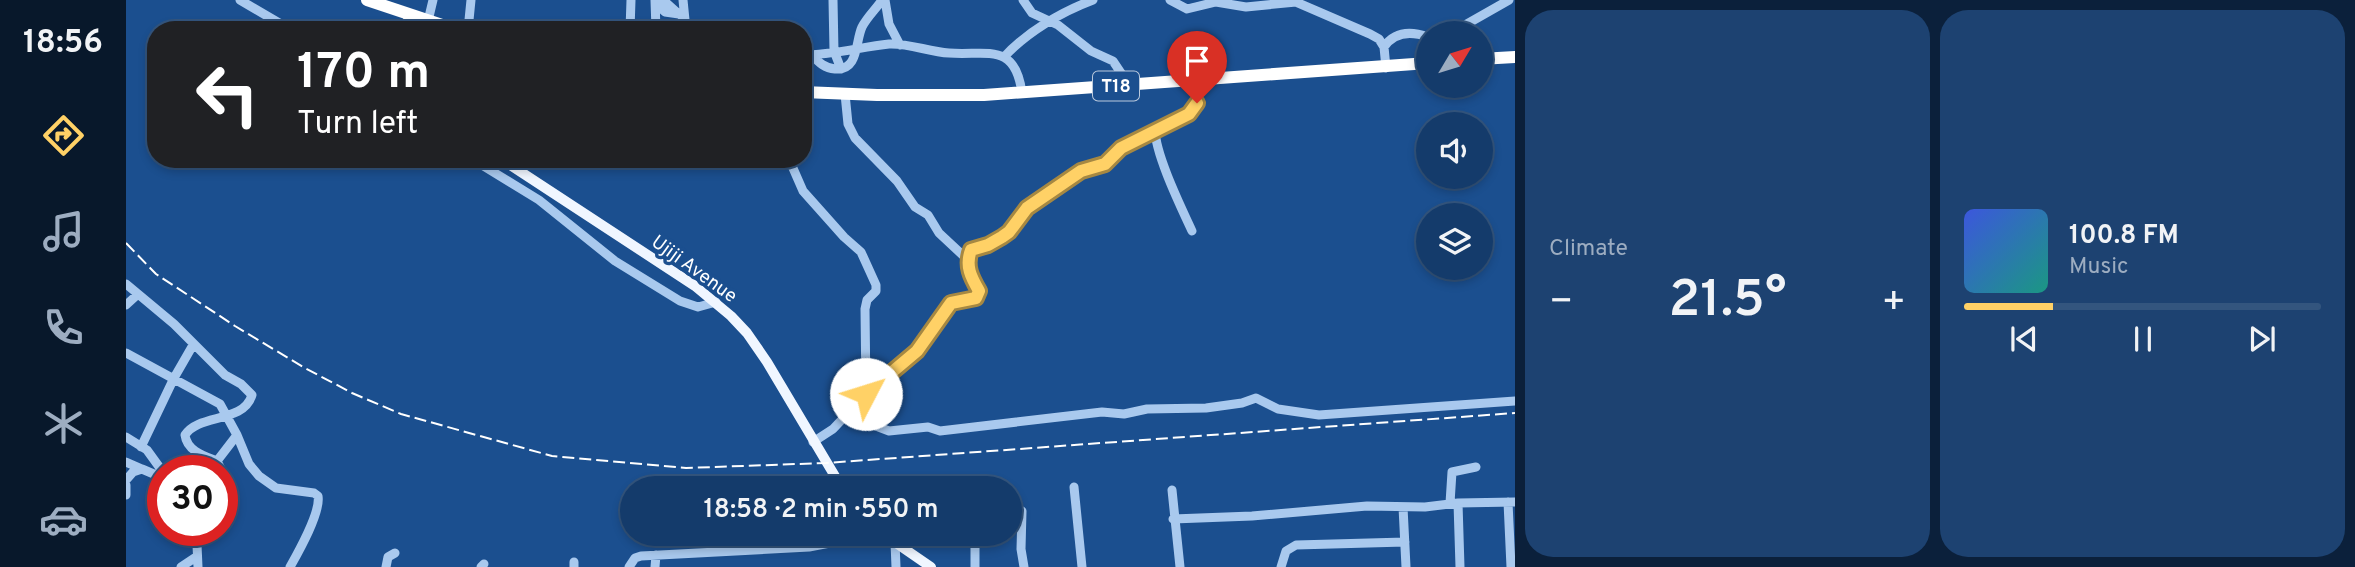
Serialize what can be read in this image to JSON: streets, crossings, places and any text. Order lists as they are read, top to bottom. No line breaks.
{"streets":{"highway":["T18"],"main road":["Ujiji Avenue"]},"north":"top right","page":{"tabs":"18:56","tile":"Climate","turn":["170 m","Turn left"],"song":["100.8 FM","Music"],"heat":["−","21.5°","+"],"limit":"30","trip":"18:58 · 2 min · 550 m"}}
